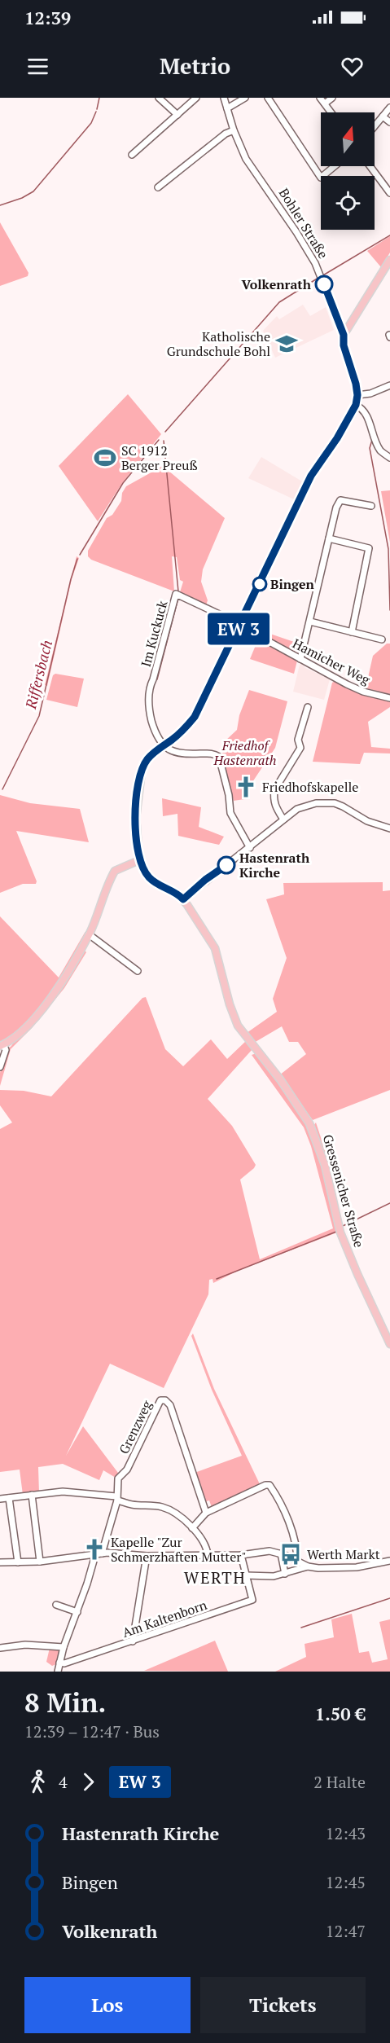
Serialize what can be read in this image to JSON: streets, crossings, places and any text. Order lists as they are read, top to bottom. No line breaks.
{"streets":{"main road":["Bohler Straße","Gressenicher Straße"],"street":["Im Kuckuck","Hamicher Weg","Grenzweg","Am Kaltenborn"]},"crossings":[["Im Kuckuck","Hamicher Weg"]],"districts":["WERTH"],"water":["Riffersbach"],"parks":["Friedhof Hastenrath"],"places":{"other":["Volkenrath","Bingen","Hastenrath Kirche"],"school or university":["Katholische Grundschule Bohl"],"sports":["SC 1912 Berger Preuß"],"church":["Friedhofskapelle","Kapelle \"Zur Schmerzhaften Mutter\""],"bus stop":["Werth Markt"]},"north":"top","page":{"status":"12:39","header":"Metrio","on_map":"EW 3","heading":["8 Min.","12:39 – 12:47 · Bus","1.50 €"],"legs":["4","EW 3","2 Halte"],"list":[{"name":"Hastenrath Kirche","value":"12:43"},{"name":"Bingen","value":"12:45"},{"name":"Volkenrath","value":"12:47"}],"buttons":["Los","Tickets"]}}
